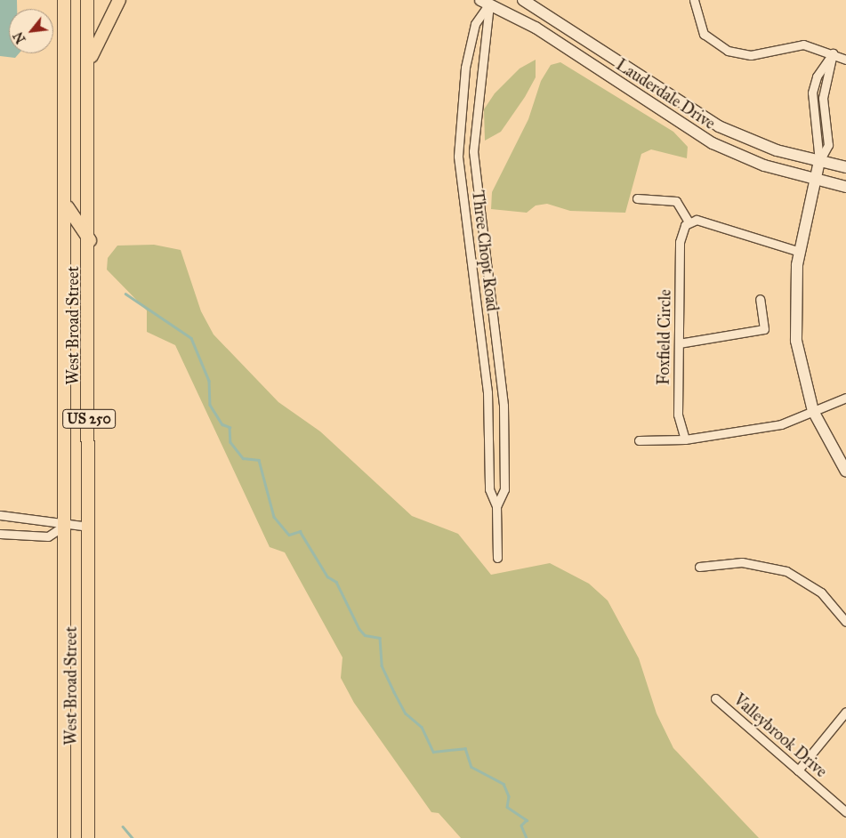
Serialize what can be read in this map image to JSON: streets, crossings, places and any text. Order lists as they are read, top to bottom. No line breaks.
{"streets":{"main road":["Lauderdale Drive","West Broad Street","US 250"],"street":["Three Chopt Road","Foxfield Circle","Valleybrook Drive"]},"crossings":[["Lauderdale Drive","Three Chopt Road"]],"north":"bottom left"}
